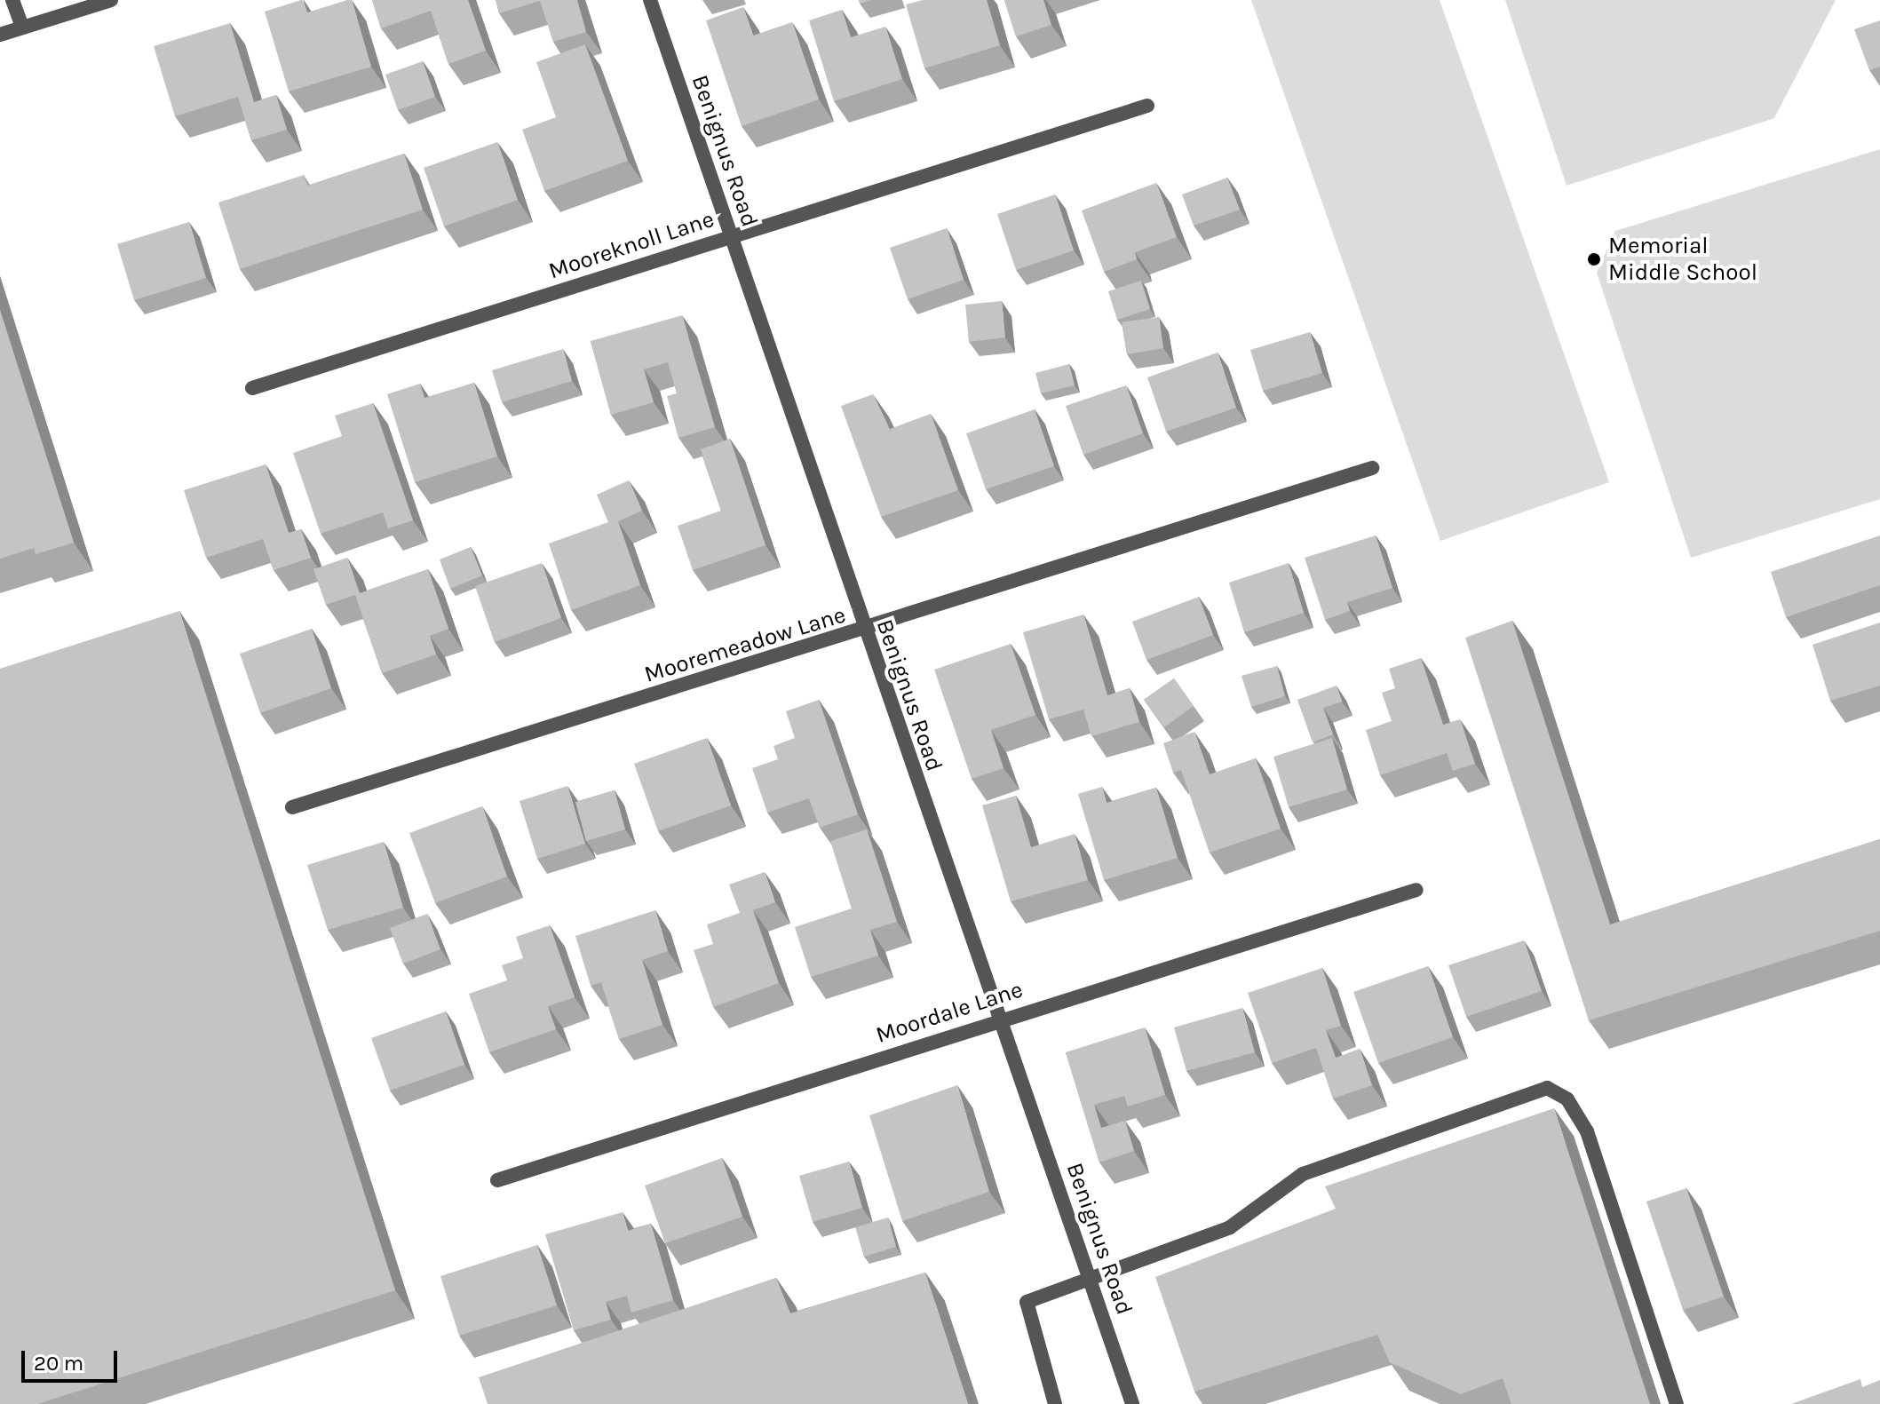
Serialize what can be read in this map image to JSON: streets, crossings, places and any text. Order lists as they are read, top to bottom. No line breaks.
{"streets":{"street":["Benignus Road","Mooreknoll Lane","Mooremeadow Lane","Moordale Lane"]},"crossings":[["Benignus Road","Mooreknoll Lane"],["Benignus Road","Mooremeadow Lane"],["Benignus Road","Moordale Lane"]],"places":["Memorial Middle School"],"scale_bar":"20 m"}
